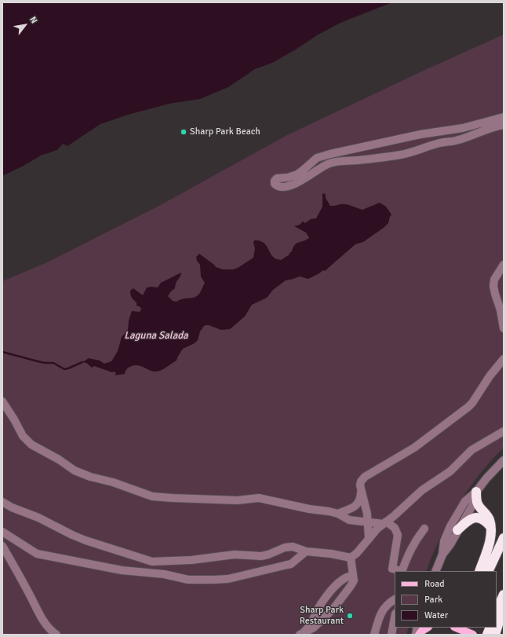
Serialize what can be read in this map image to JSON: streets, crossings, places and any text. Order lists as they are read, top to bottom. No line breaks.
{"water":["Laguna Salada"],"places":["Sharp Park Beach","Sharp Park Restaurant"],"legend":["Road","Park","Water"],"north":"top right"}
